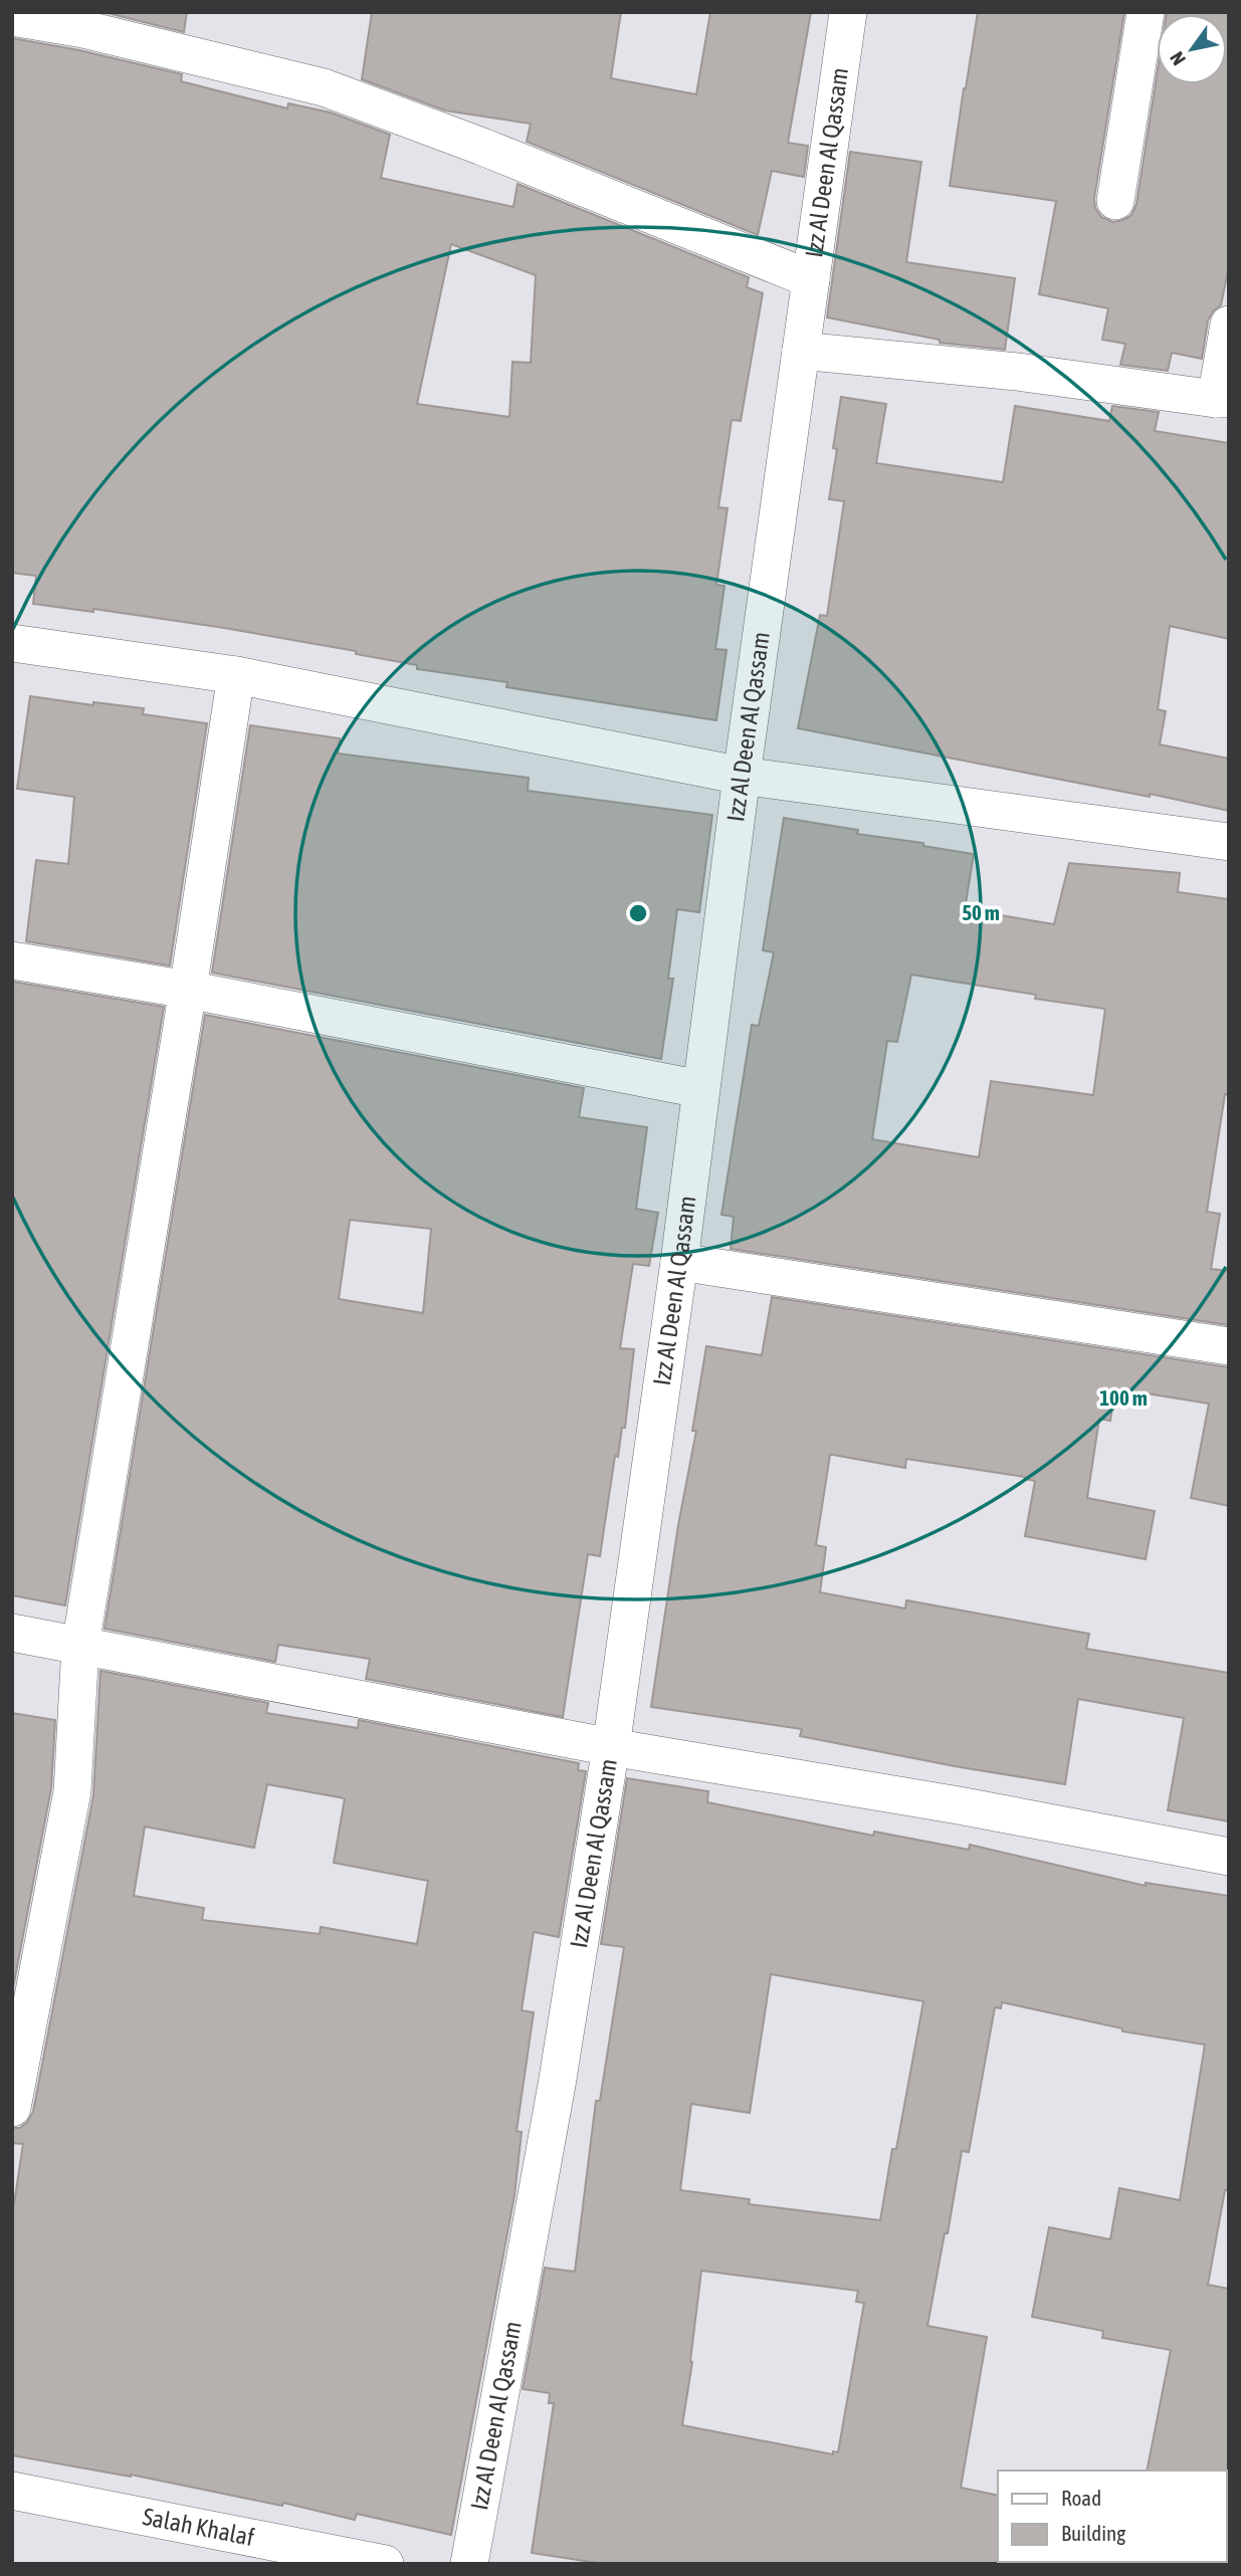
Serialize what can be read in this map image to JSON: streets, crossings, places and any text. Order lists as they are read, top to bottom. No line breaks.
{"streets":{"street":["Izz Al Deen Al Qassam","Salah Khalaf"]},"legend":["Road","Building"],"north":"bottom left","rings":["50 m","100 m"]}
